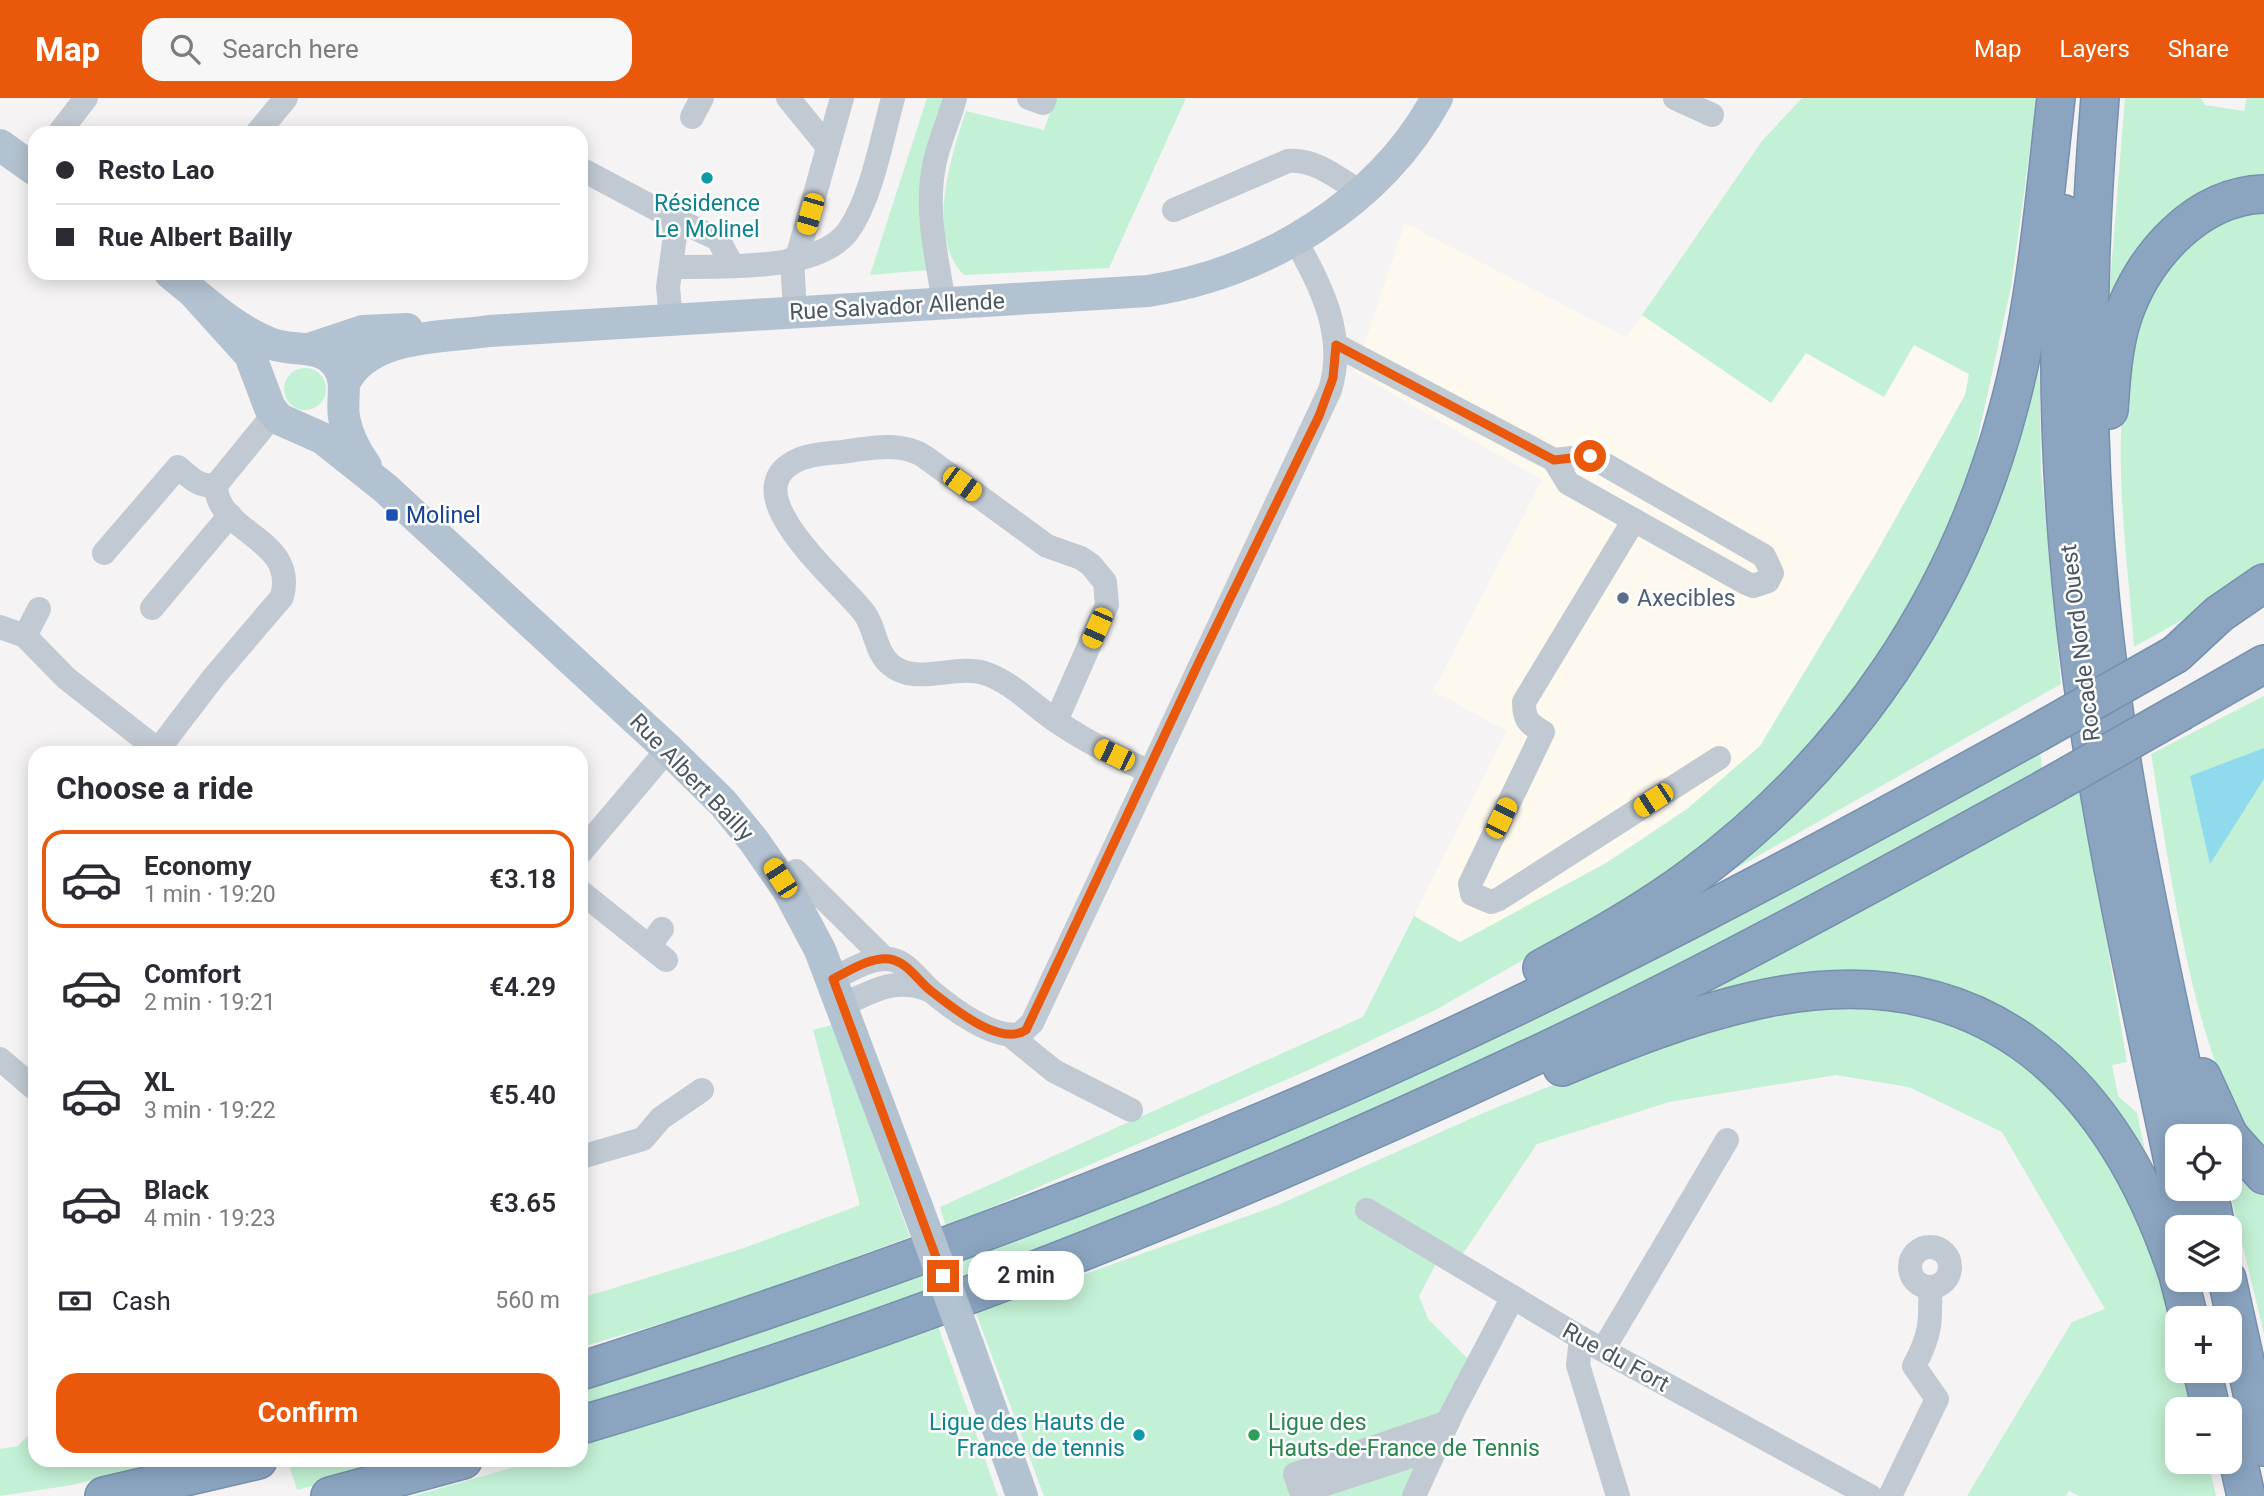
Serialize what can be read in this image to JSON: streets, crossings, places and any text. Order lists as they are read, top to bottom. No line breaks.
{"streets":{"highway":["Rocade Nord Ouest"],"main road":["Rue Salvador Allende","Rue Albert Bailly"],"street":["Rue du Fort"]},"places":{"other":["Résidence Le Molinel","Axecibles","Ligue des Hauts de France de tennis","Ligue des Hauts-de-France de Tennis"],"transit":["Molinel"]},"page":{"header":"Map","search":"Search here","nav":["Map","Layers","Share"],"banner":["Resto Lao","Rue Albert Bailly"],"heading":"Choose a ride","list":[{"name":"Economy","note":"1 min · 19:20","value":"€3.18"},{"name":"Comfort","note":"2 min · 19:21","value":"€4.29"},{"name":"XL","note":"3 min · 19:22","value":"€5.40"},{"name":"Black","note":"4 min · 19:23","value":"€3.65"}],"map_buttons":["+","−"],"bubble":"2 min","pay":["Cash","560 m"],"buttons":"Confirm"}}
